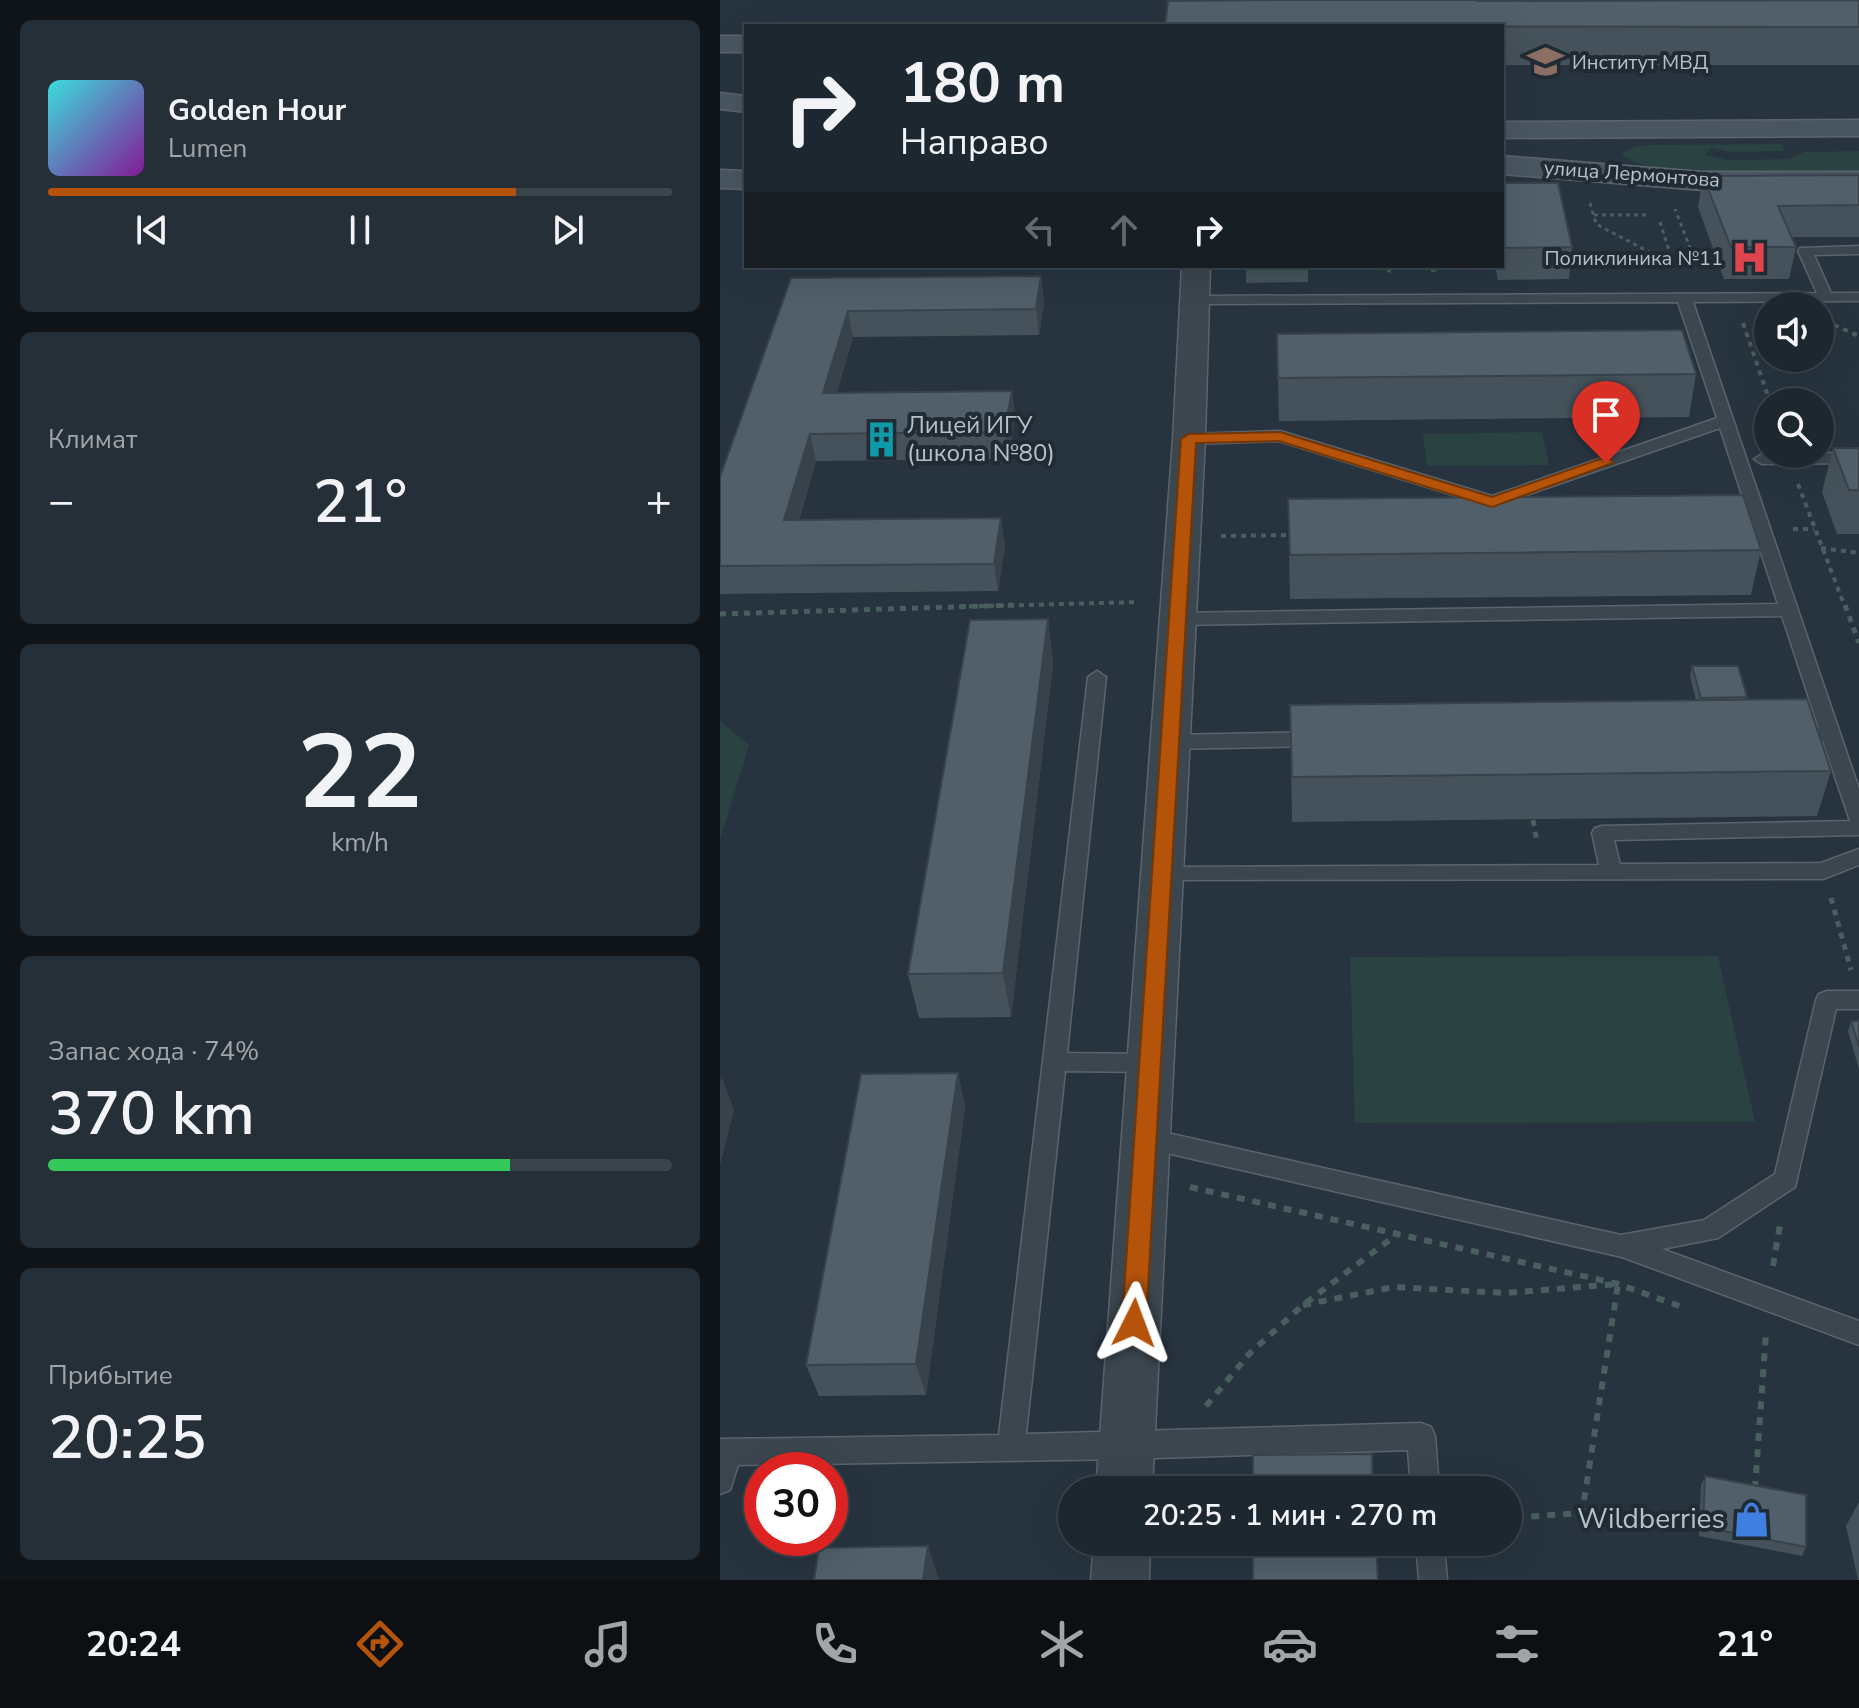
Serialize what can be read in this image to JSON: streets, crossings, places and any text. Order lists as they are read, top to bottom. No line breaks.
{"streets":{"main road":["улица Лермонтова"]},"places":{"school or university":["Институт МВД"],"hospital":["Поликлиника №11"],"building":["Лицей ИГУ (школа №80)"],"shop":["Wildberries"]},"page":{"turn":["180 m","Направо"],"song":["Golden Hour","Lumen"],"tile":["Климат",["22","km/h"],["Запас хода · 74%","370 km"],["Прибытие","20:25"]],"heat":["−","21°","+"],"limit":"30","trip":"20:25 · 1 мин · 270 m","tabs":["20:24","21°"]}}
